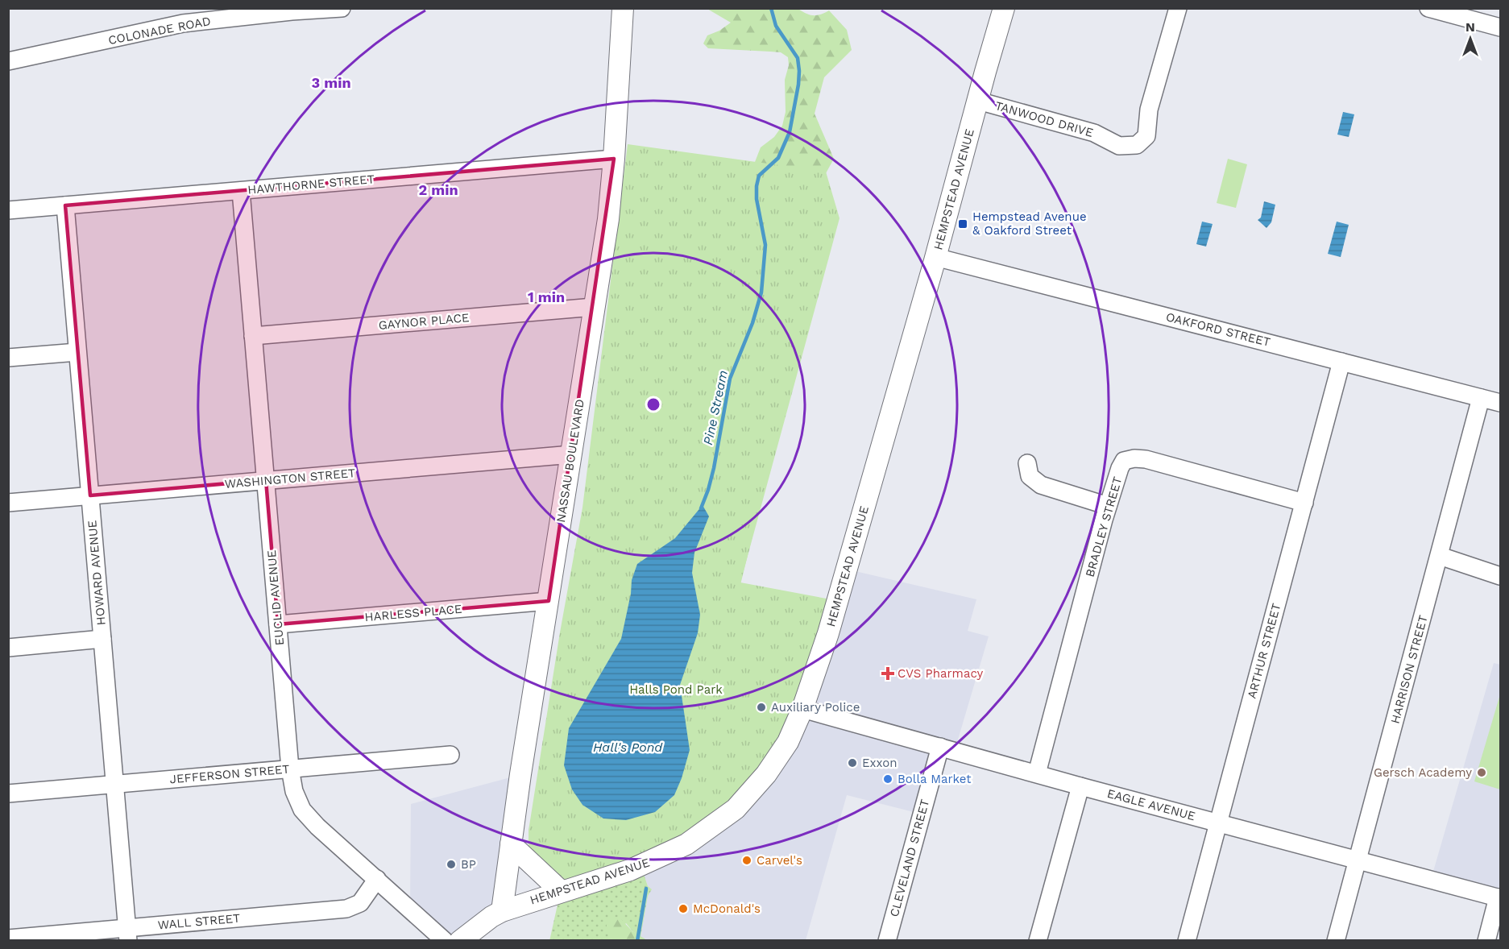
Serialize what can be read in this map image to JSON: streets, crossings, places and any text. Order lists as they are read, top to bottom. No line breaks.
{"streets":{"main road":["HEMPSTEAD AVENUE","NASSAU BOULEVARD"],"street":["COLONADE ROAD","TANWOOD DRIVE","HAWTHORNE STREET","GAYNOR PLACE","OAKFORD STREET","WASHINGTON STREET","BRADLEY STREET","HOWARD AVENUE","EUCLID AVENUE","HARLESS PLACE","ARTHUR STREET","HARRISON STREET","JEFFERSON STREET","EAGLE AVENUE","CLEVELAND STREET","WALL STREET"]},"crossings":[["TANWOOD DRIVE","HEMPSTEAD AVENUE"],["HAWTHORNE STREET","NASSAU BOULEVARD"],["HAWTHORNE STREET","HOWARD AVENUE"],["HAWTHORNE STREET","EUCLID AVENUE"],["HEMPSTEAD AVENUE","OAKFORD STREET"],["HEMPSTEAD AVENUE","NASSAU BOULEVARD"],["HEMPSTEAD AVENUE","EAGLE AVENUE"],["GAYNOR PLACE","NASSAU BOULEVARD"],["GAYNOR PLACE","EUCLID AVENUE"],["OAKFORD STREET","ARTHUR STREET"],["OAKFORD STREET","HARRISON STREET"],["NASSAU BOULEVARD","WASHINGTON STREET"],["NASSAU BOULEVARD","HARLESS PLACE"],["WASHINGTON STREET","HOWARD AVENUE"],["WASHINGTON STREET","EUCLID AVENUE"],["BRADLEY STREET","ARTHUR STREET"],["BRADLEY STREET","EAGLE AVENUE"],["HOWARD AVENUE","JEFFERSON STREET"],["HOWARD AVENUE","WALL STREET"],["EUCLID AVENUE","HARLESS PLACE"],["EUCLID AVENUE","JEFFERSON STREET"],["EUCLID AVENUE","WALL STREET"],["ARTHUR STREET","EAGLE AVENUE"],["HARRISON STREET","EAGLE AVENUE"],["EAGLE AVENUE","CLEVELAND STREET"]],"water":["Pine Stream","Hall's Pond"],"parks":["Halls Pond Park"],"places":{"transit":["Hempstead Avenue & Oakford Street"],"health":["CVS Pharmacy"],"other":["Auxiliary Police","Exxon","Gersch Academy","Bolla Market","Carvel's","BP","McDonald's"]},"north":"top","rings":["3 min","2 min","1 min"]}
